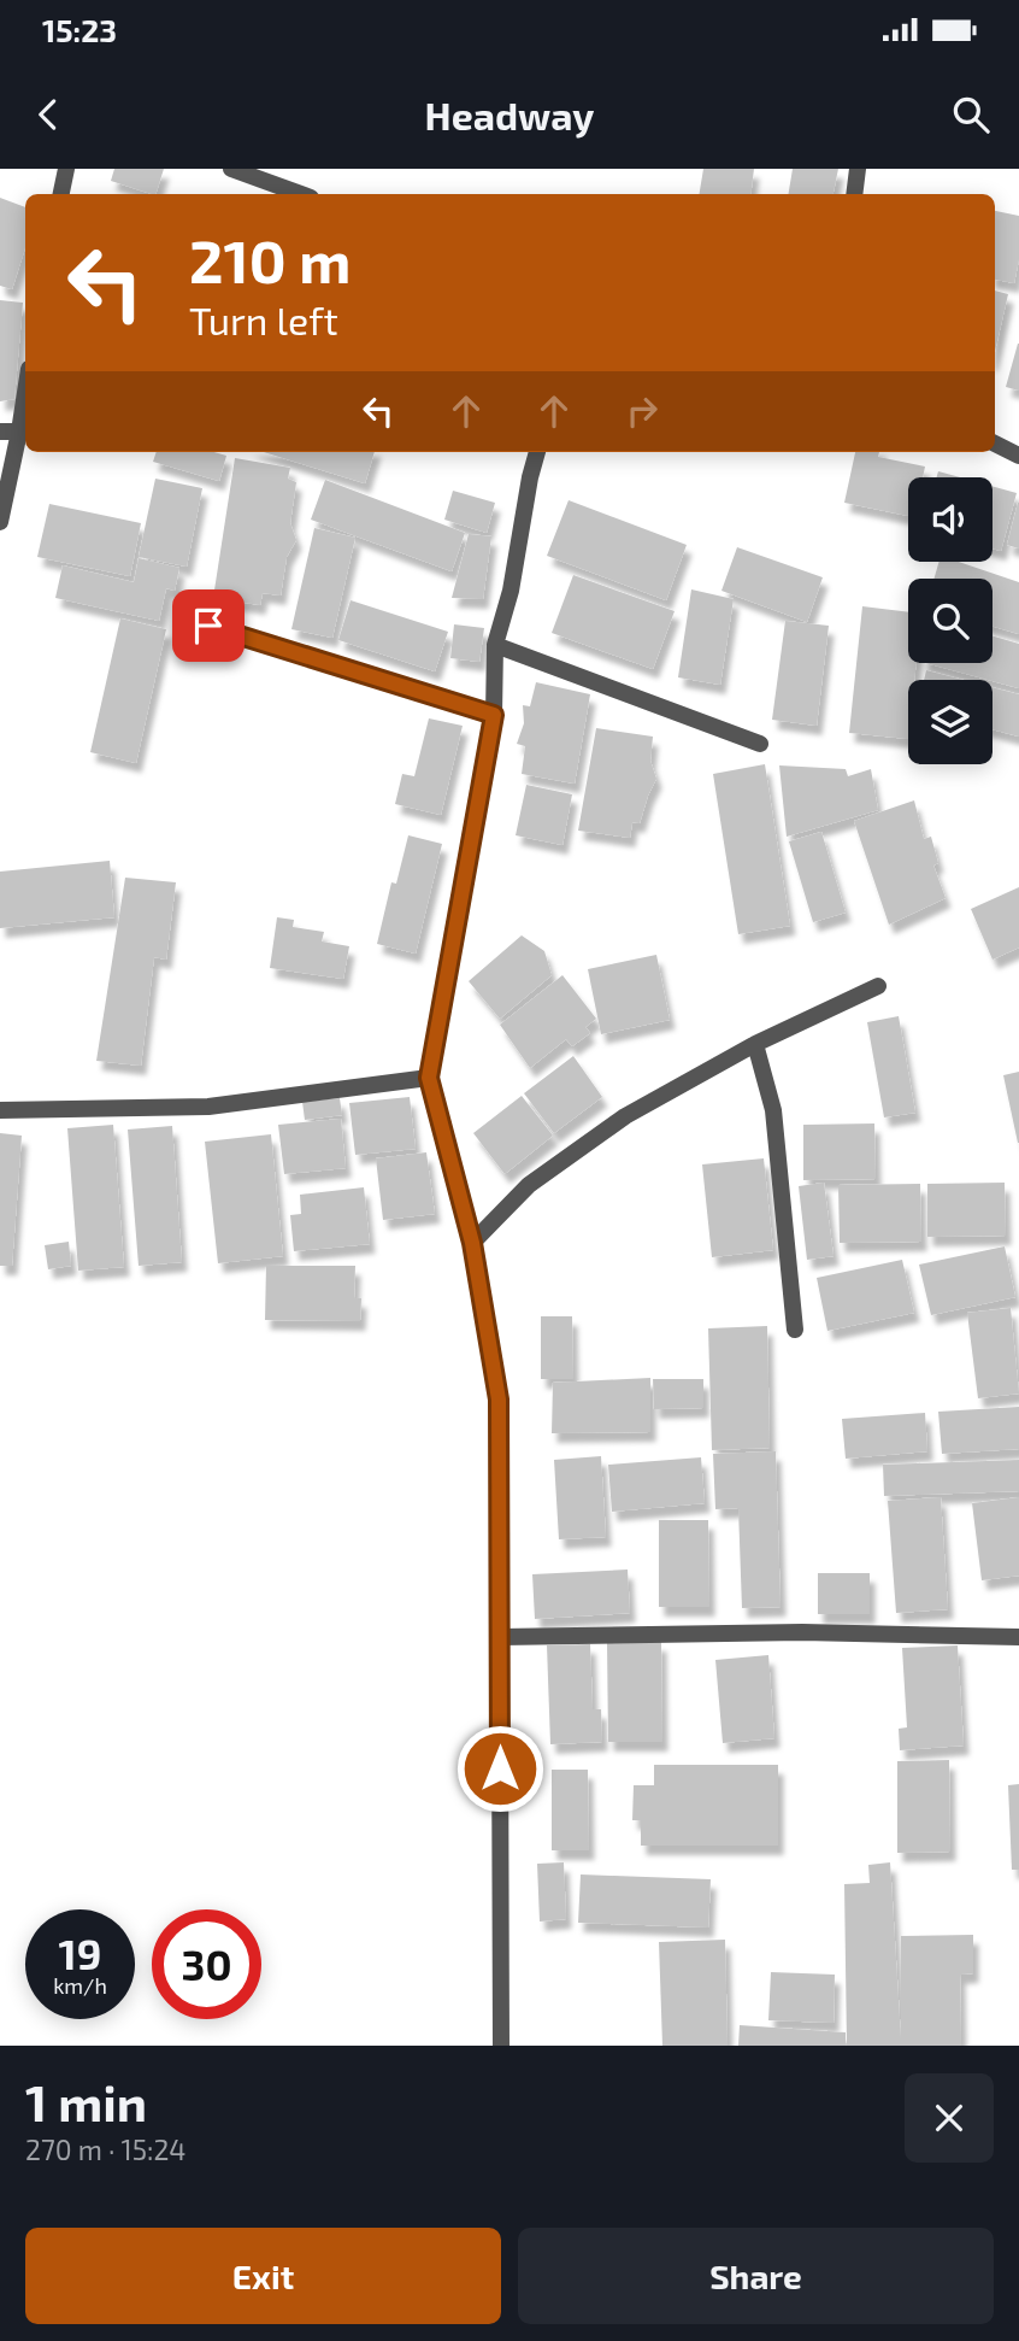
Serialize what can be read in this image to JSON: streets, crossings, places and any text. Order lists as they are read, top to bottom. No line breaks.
{"page":{"status":"15:23","header":"Headway","turn":["210 m","Turn left"],"speed":"19 km/h","limit":"30","heading":["1 min","270 m · 15:24"],"buttons":["Exit","Share"]}}
